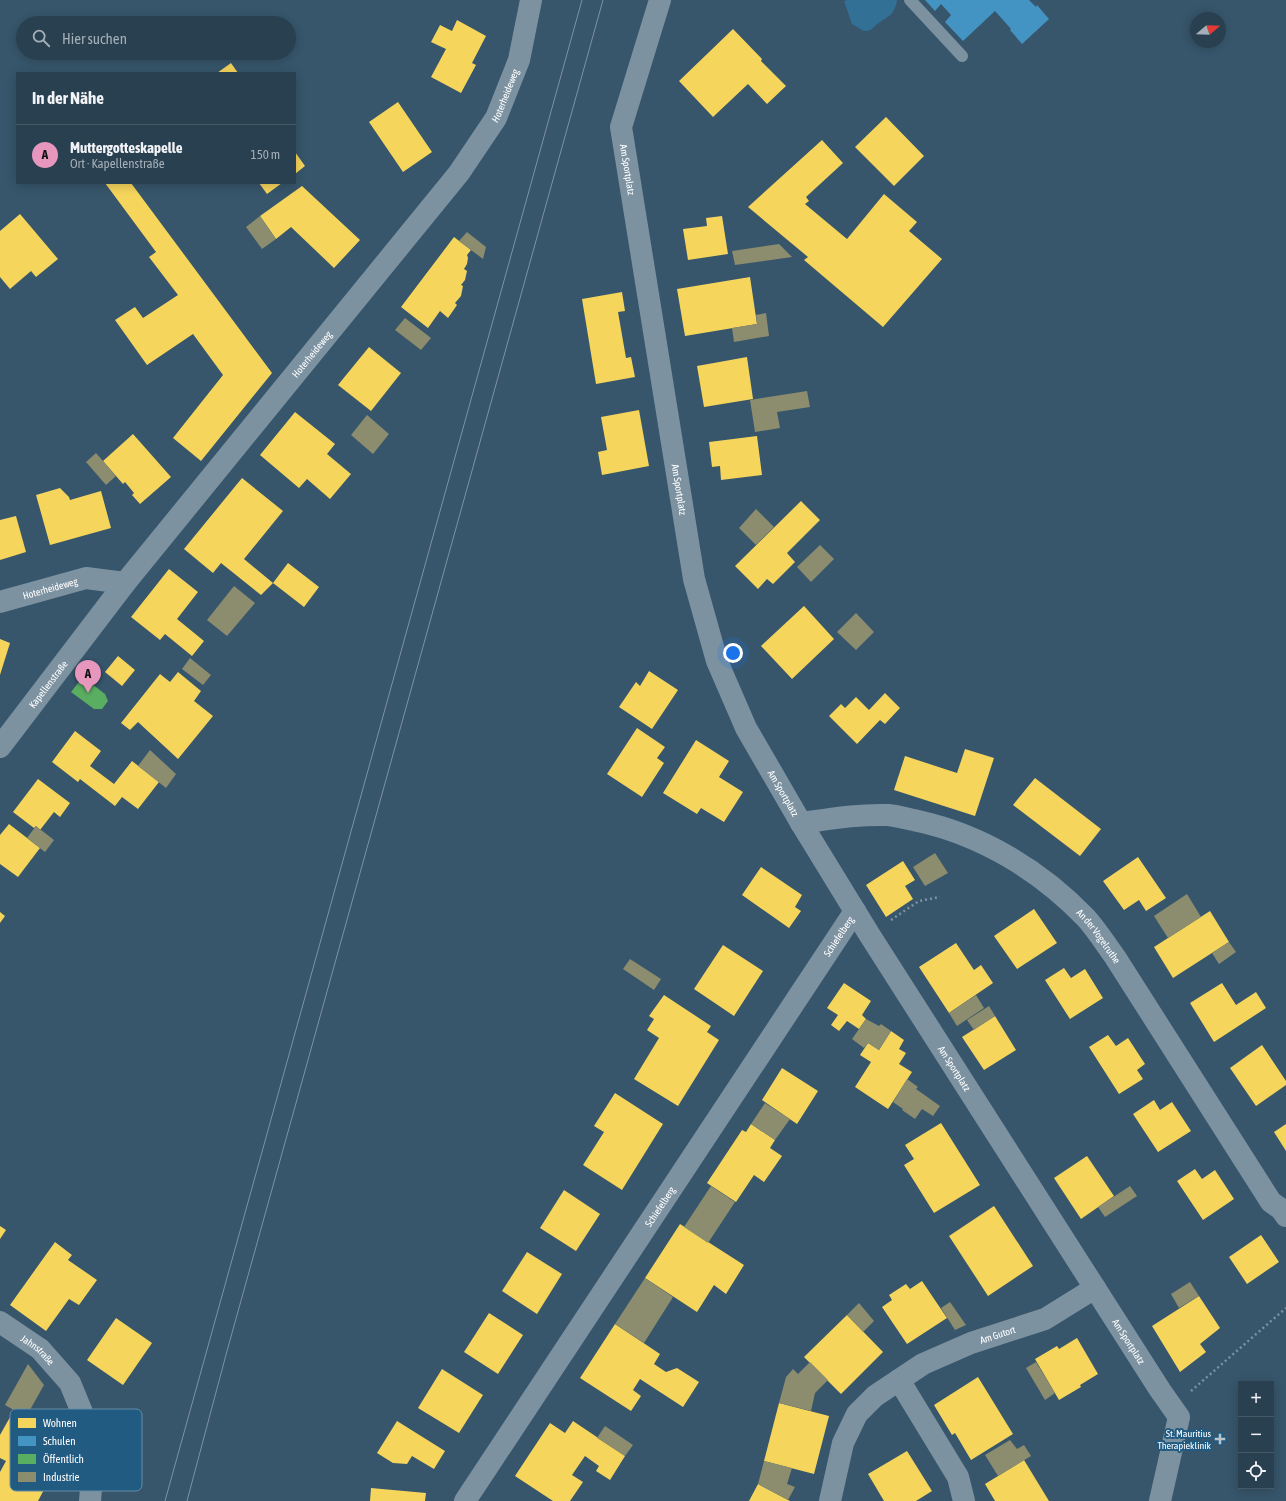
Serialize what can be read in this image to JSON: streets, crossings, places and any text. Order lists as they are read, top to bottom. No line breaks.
{"streets":{"street":["Hoterheideweg","Am Sportplatz","Kapellenstraße","Schiefelberg","An der Vogelruthe","Am Gutort","Jahnstraße"]},"crossings":[["Hoterheideweg","Kapellenstraße"],["Am Sportplatz","Schiefelberg"],["Am Sportplatz","An der Vogelruthe"],["Am Sportplatz","Am Gutort"]],"places":{"health":["St. Mauritius Therapieklinik"]},"legend":["Wohnen","Schulen","Öffentlich","Industrie"],"north":"right","page":{"search":"Hier suchen","heading":"In der Nähe","list":[{"mark":"A","name":"Muttergotteskapelle","note":"Ort · Kapellenstraße","value":"150 m"}],"pins":"A","map_buttons":["+","−"]}}
